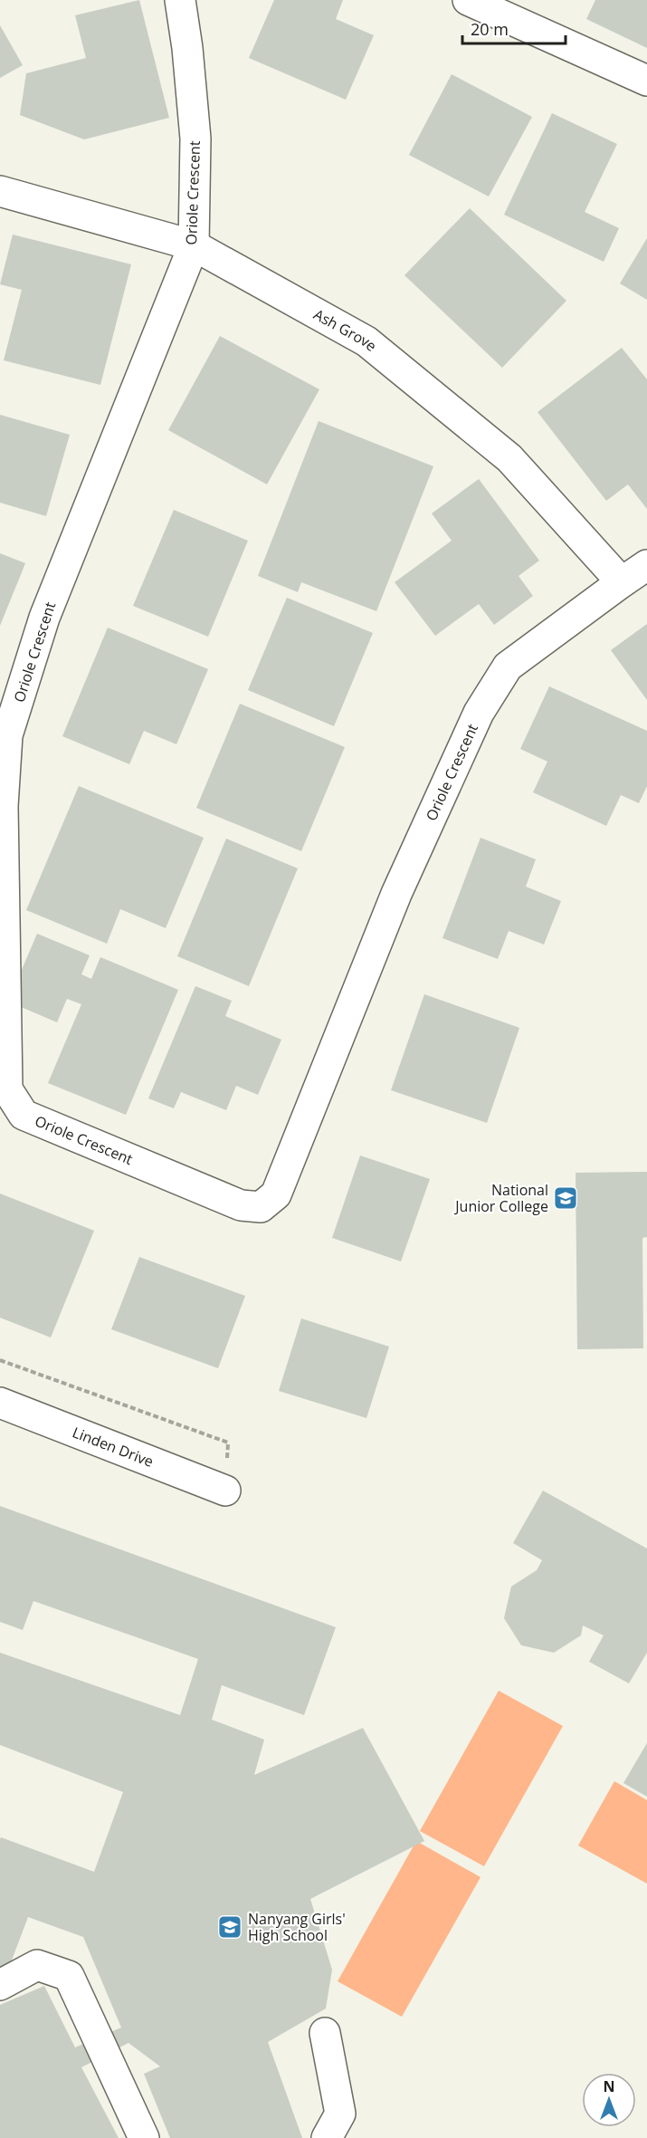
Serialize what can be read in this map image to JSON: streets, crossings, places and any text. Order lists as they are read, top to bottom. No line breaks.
{"streets":{"street":["Oriole Crescent","Ash Grove","Linden Drive"]},"crossings":[["Oriole Crescent","Ash Grove"]],"places":{"school or university":["National Junior College","Nanyang Girls' High School"]},"scale_bar":"20 m","north":"top"}
